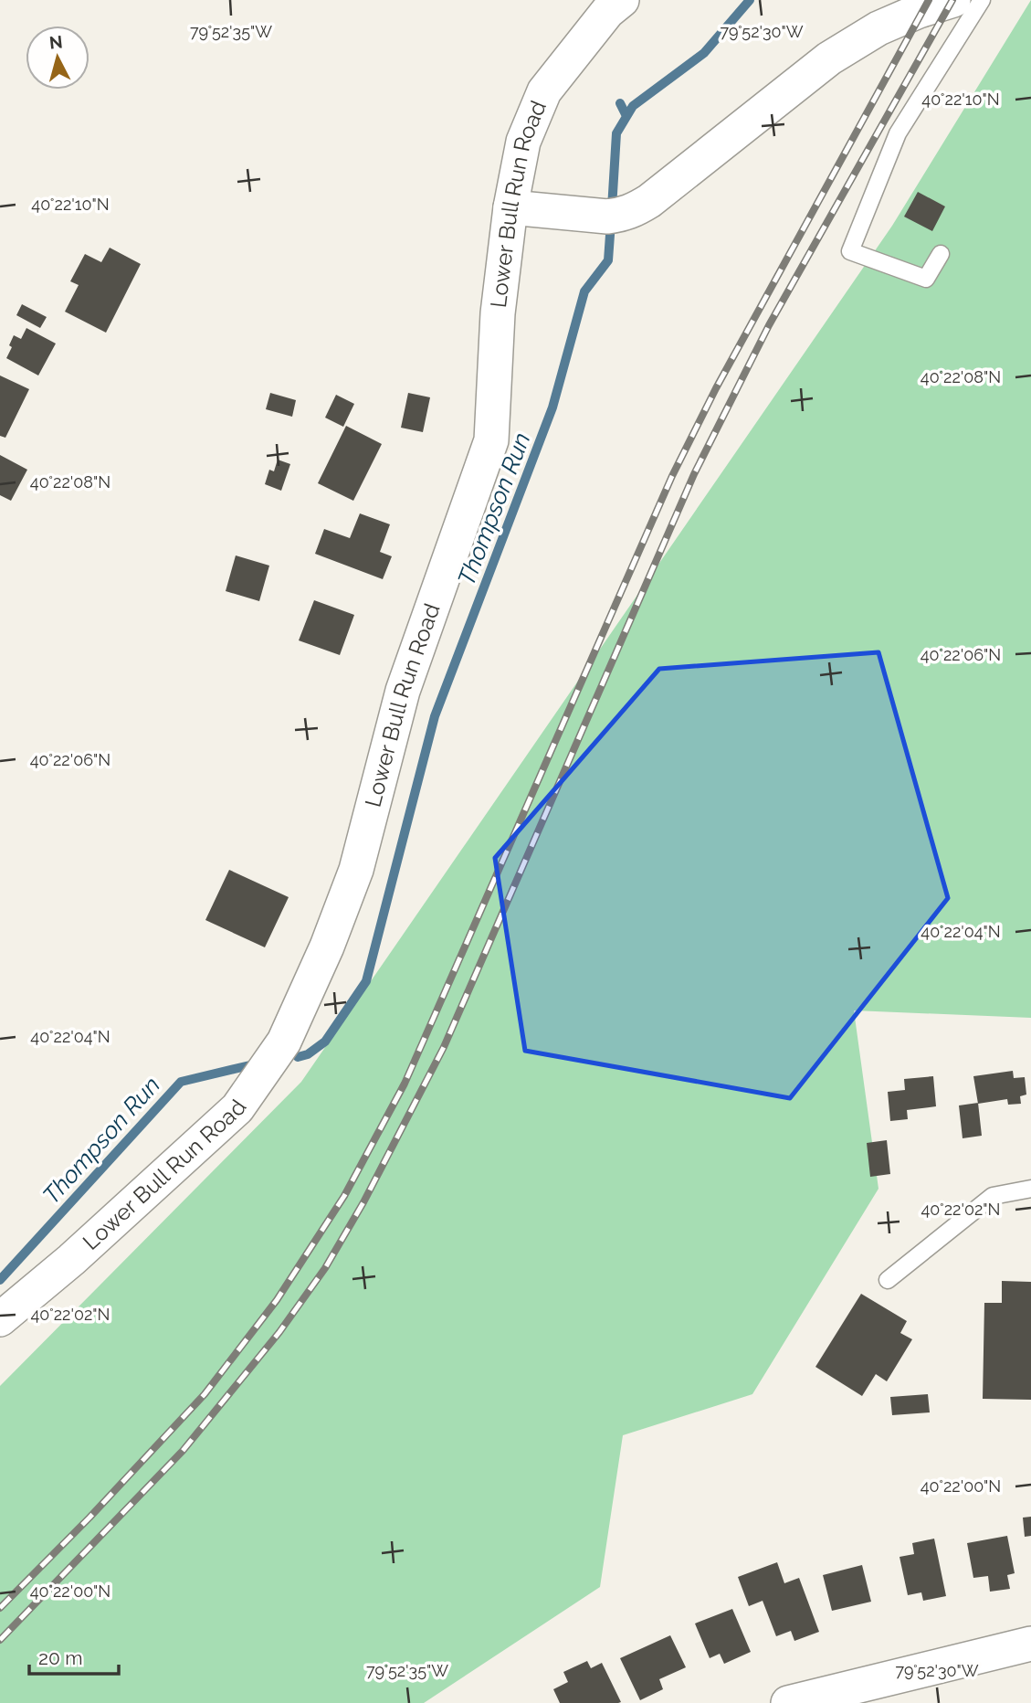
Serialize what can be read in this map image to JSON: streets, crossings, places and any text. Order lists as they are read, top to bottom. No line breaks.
{"streets":{"street":["Lower Bull Run Road"]},"water":["Thompson Run"],"scale_bar":"20 m","north":"top","coordinates":["79°52'35\"W","79°52'30\"W","40°22'10\"N","40°22'08\"N","40°22'06\"N","40°22'04\"N","40°22'02\"N","40°22'00\"N"]}
